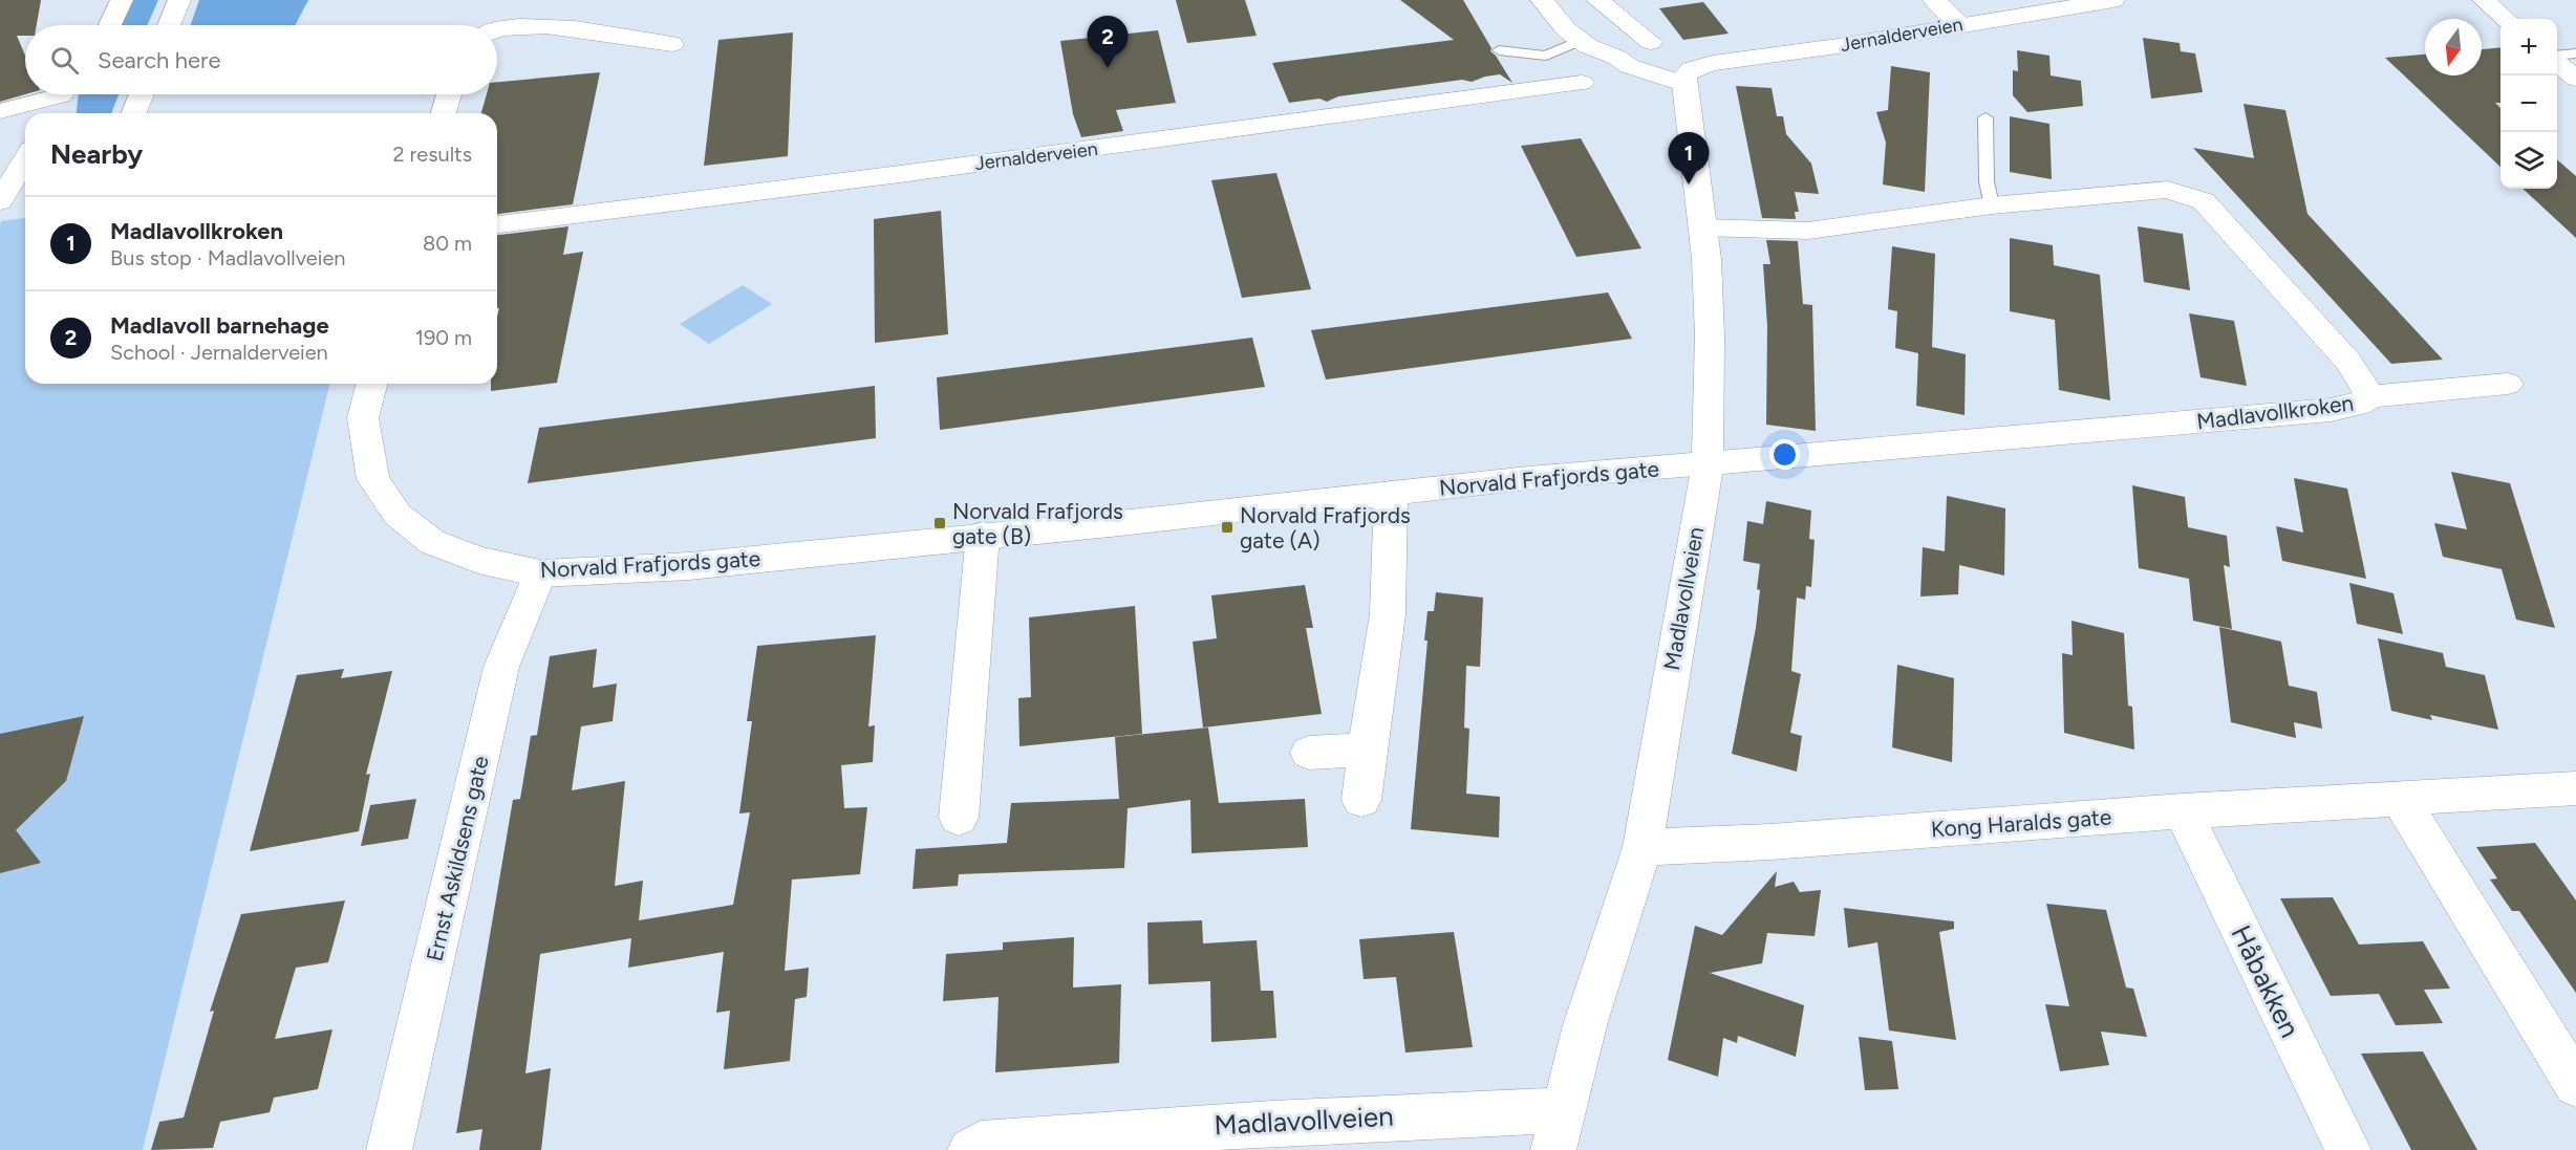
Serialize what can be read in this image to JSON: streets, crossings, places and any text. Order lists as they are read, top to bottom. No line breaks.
{"streets":{"street":["Jernalderveien","Madlavollkroken","Norvald Frafjords gate","Madlavollveien","Kong Haralds gate","Ernst Askildsens gate","Håbakken"]},"crossings":[["Jernalderveien","Madlavollveien"],["Madlavollkroken","Norvald Frafjords gate"],["Madlavollkroken","Madlavollveien"],["Norvald Frafjords gate","Madlavollveien"],["Norvald Frafjords gate","Ernst Askildsens gate"],["Madlavollveien","Kong Haralds gate"],["Kong Haralds gate","Håbakken"]],"places":{"transit":["Norvald Frafjords gate (B)","Norvald Frafjords gate (A)"]},"north":"bottom","page":{"pins":["2","1"],"map_buttons":["+","−"],"search":"Search here","heading":["Nearby","2 results"],"list":[{"mark":"1","name":"Madlavollkroken","note":"Bus stop · Madlavollveien","value":"80 m"},{"mark":"2","name":"Madlavoll barnehage","note":"School · Jernalderveien","value":"190 m"}]}}
